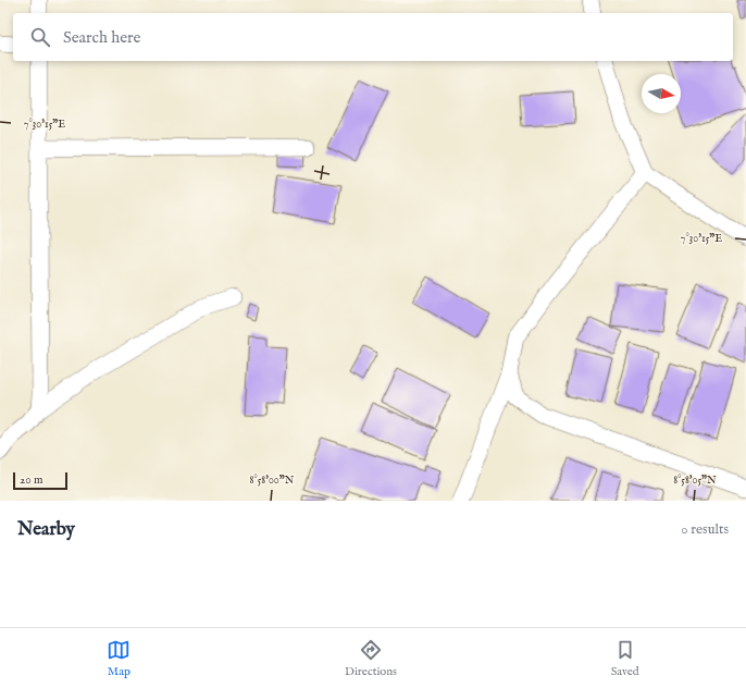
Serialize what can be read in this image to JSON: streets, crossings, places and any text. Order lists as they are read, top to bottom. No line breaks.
{"scale_bar":"20 m","north":"right","page":{"search":"Search here","scale":"20 m","heading":["Nearby","0 results"],"nav":["Map","Directions","Saved"]},"coordinates":["7°30'15\"E","8°58'00\"N","8°58'05\"N"]}
